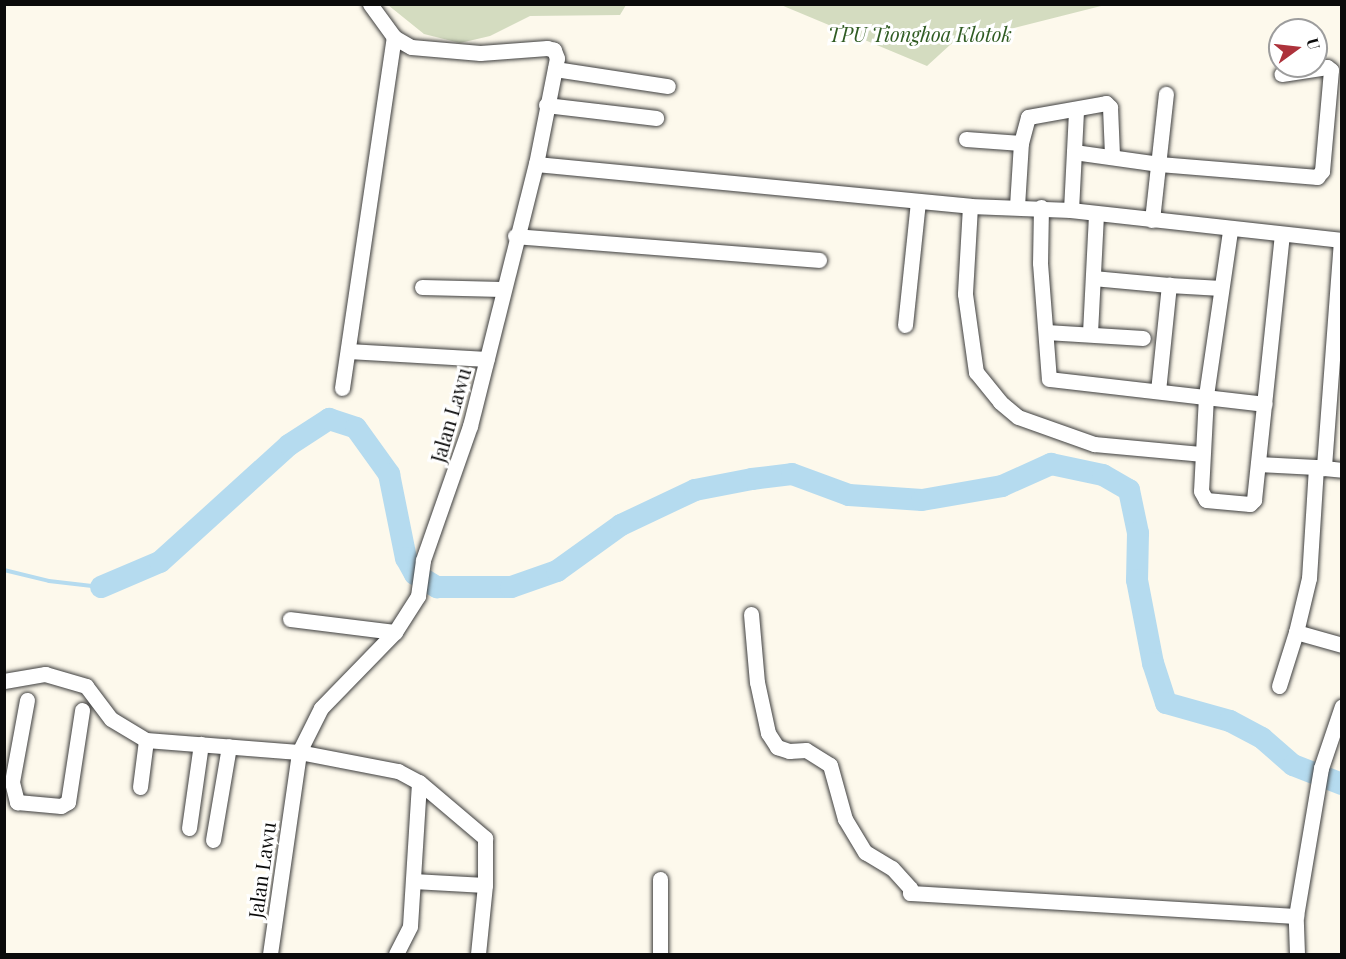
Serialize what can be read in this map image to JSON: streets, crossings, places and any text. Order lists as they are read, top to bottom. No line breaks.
{"streets":{"street":["Jalan Lawu"]},"parks":["TPU Tionghoa Klotok"],"north":"right"}
